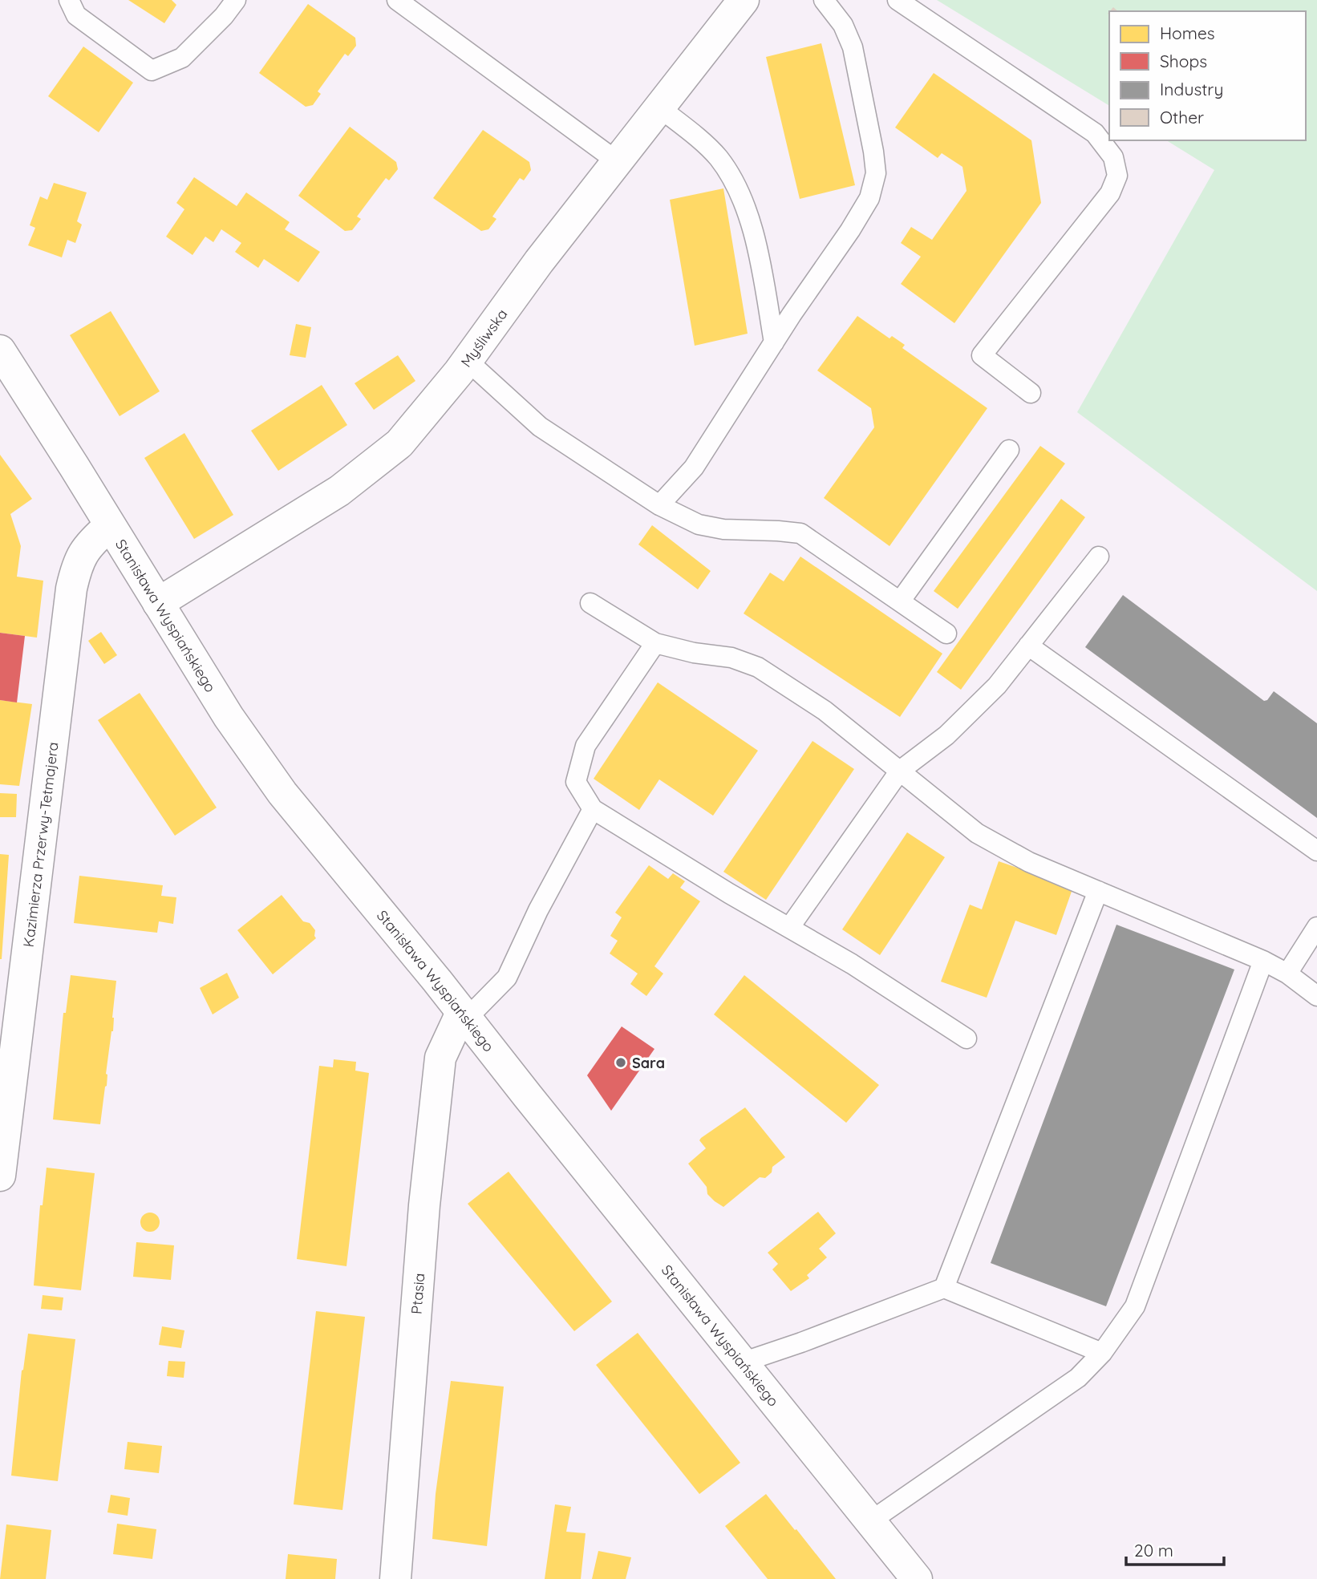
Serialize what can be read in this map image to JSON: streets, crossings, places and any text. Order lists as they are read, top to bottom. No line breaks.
{"streets":{"street":["Myśliwska","Stanisława Wyspiańskiego","Kazimierza Przerwy-Tetmajera","Ptasia"]},"crossings":[["Myśliwska","Stanisława Wyspiańskiego"],["Stanisława Wyspiańskiego","Kazimierza Przerwy-Tetmajera"],["Stanisława Wyspiańskiego","Ptasia"]],"places":["Sara"],"legend":["Homes","Shops","Industry","Other"],"scale_bar":"20 m"}
